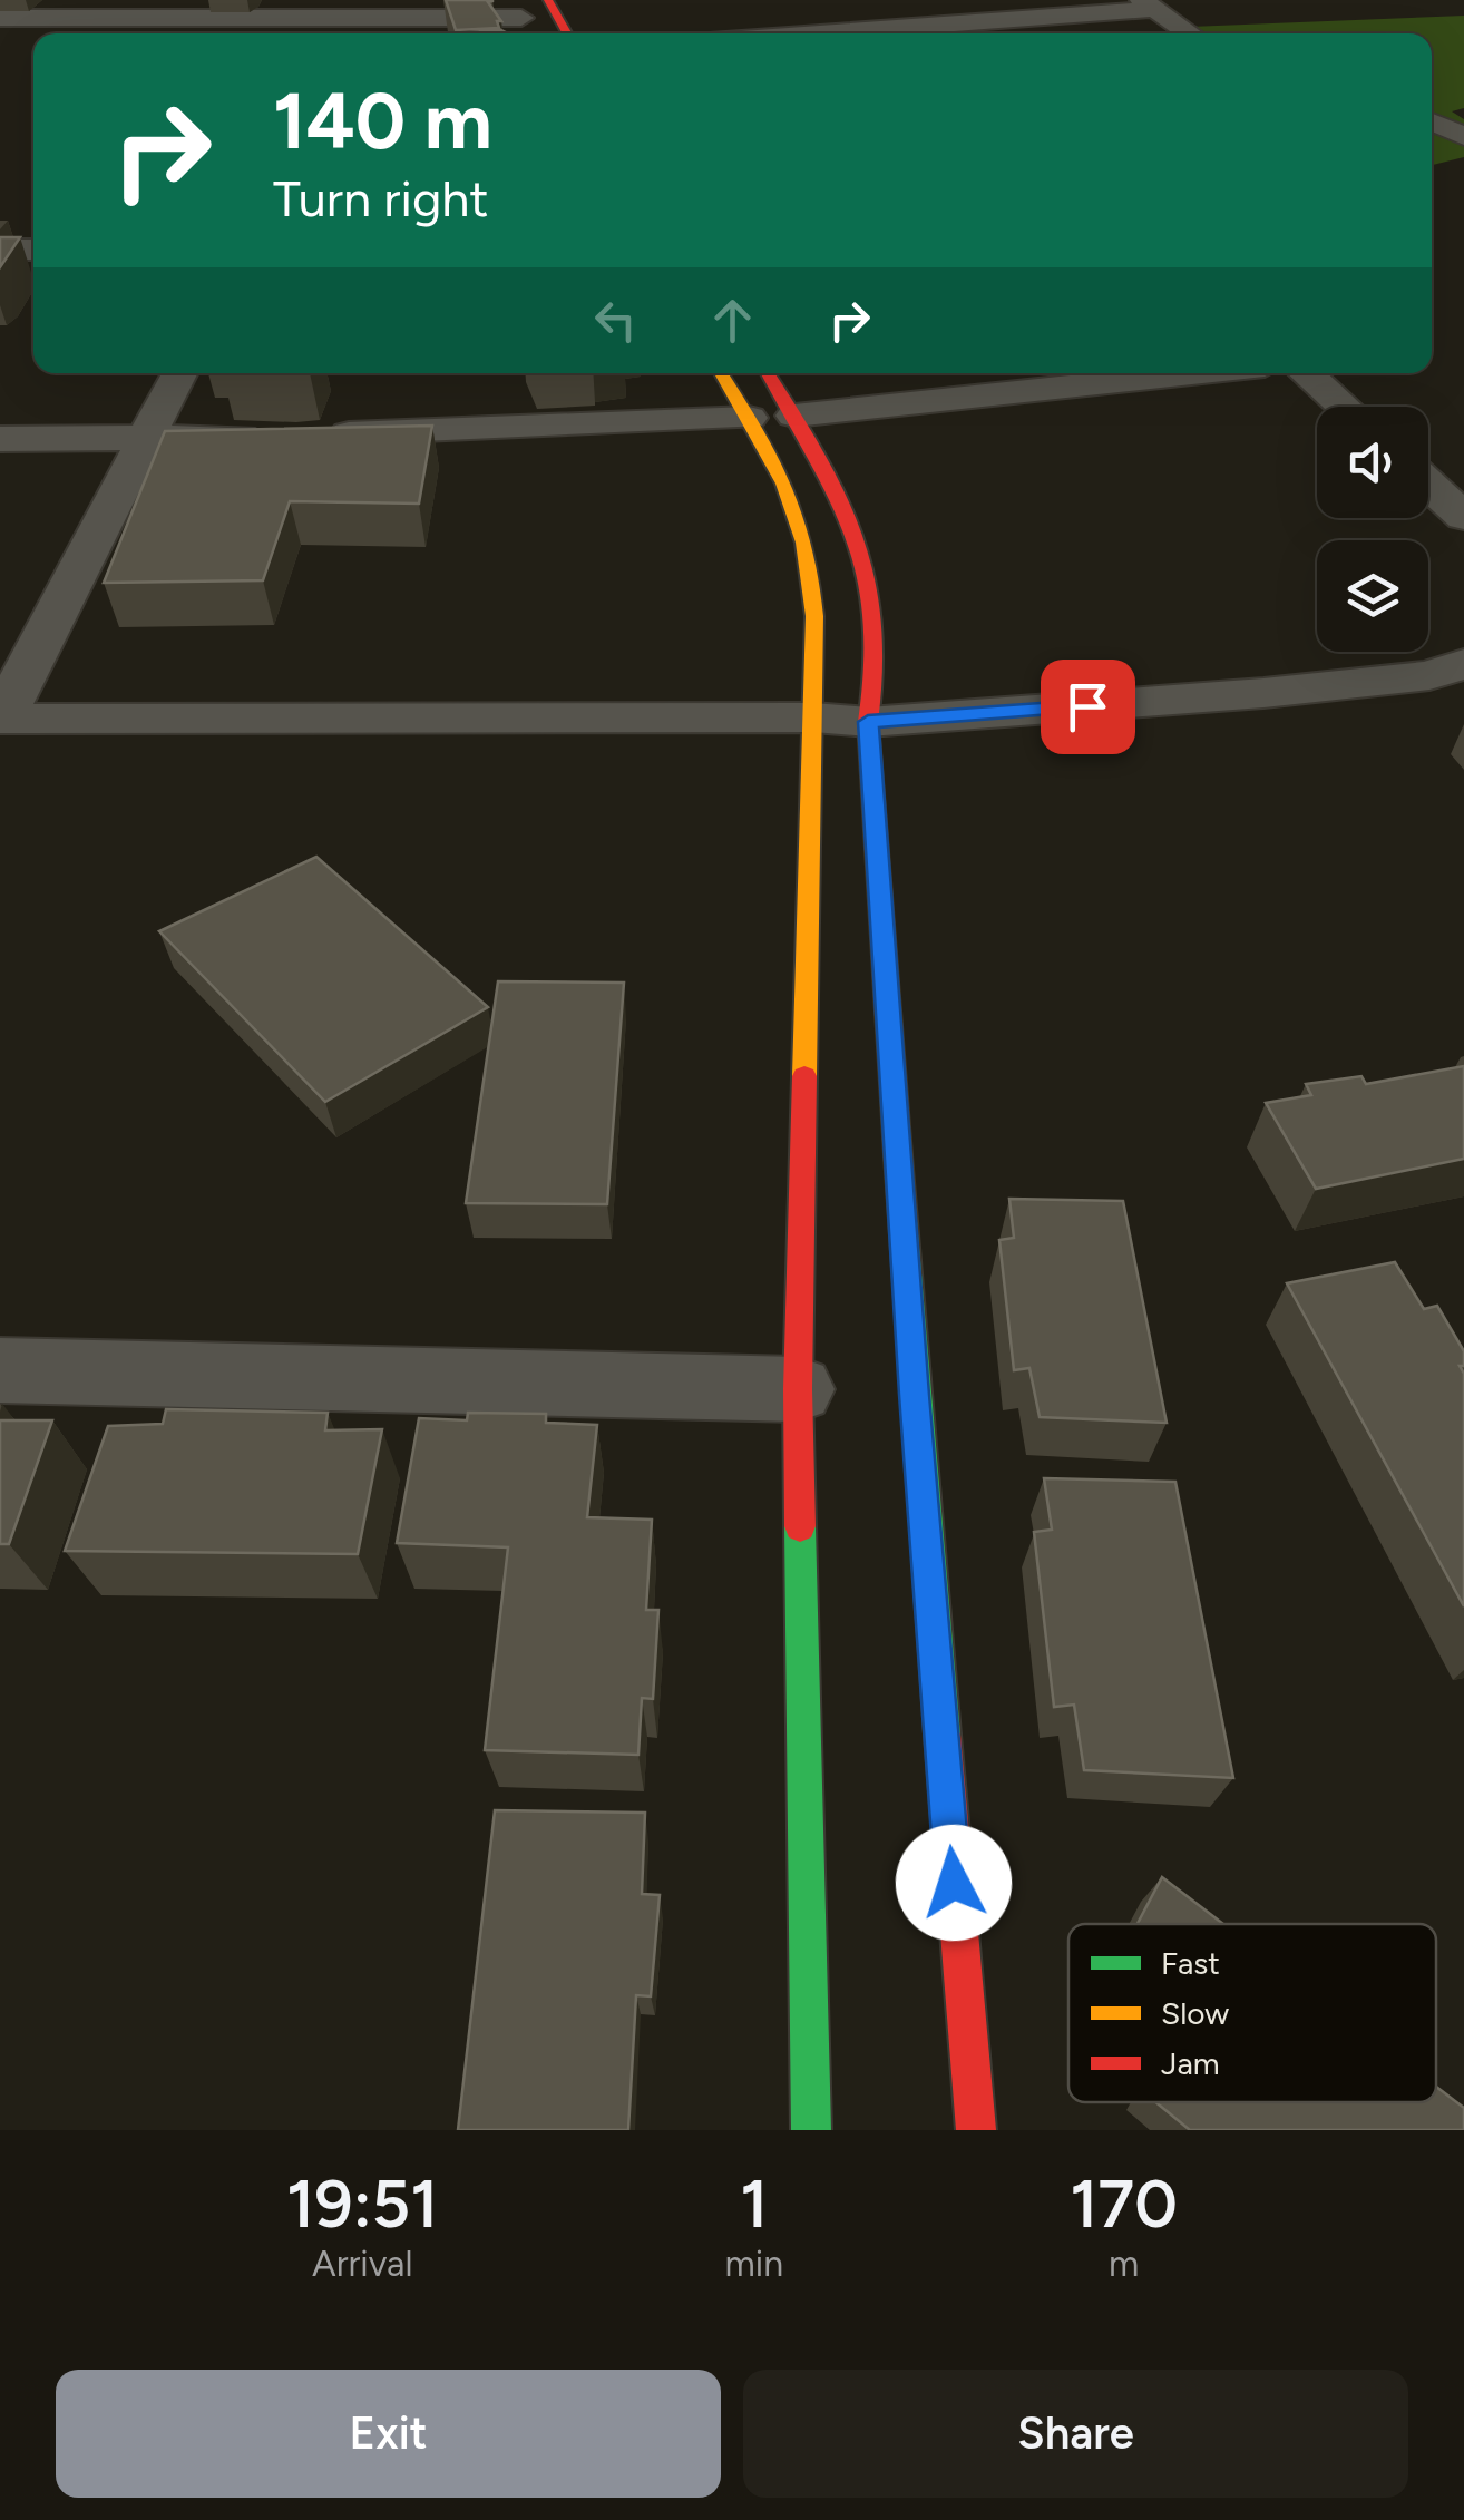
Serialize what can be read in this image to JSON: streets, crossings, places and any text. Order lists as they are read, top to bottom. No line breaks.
{"legend":["Fast","Slow","Jam"],"page":{"turn":["140 m","Turn right"],"eta":["19:51","Arrival","1","min","170","m"],"buttons":["Exit","Share"]}}
